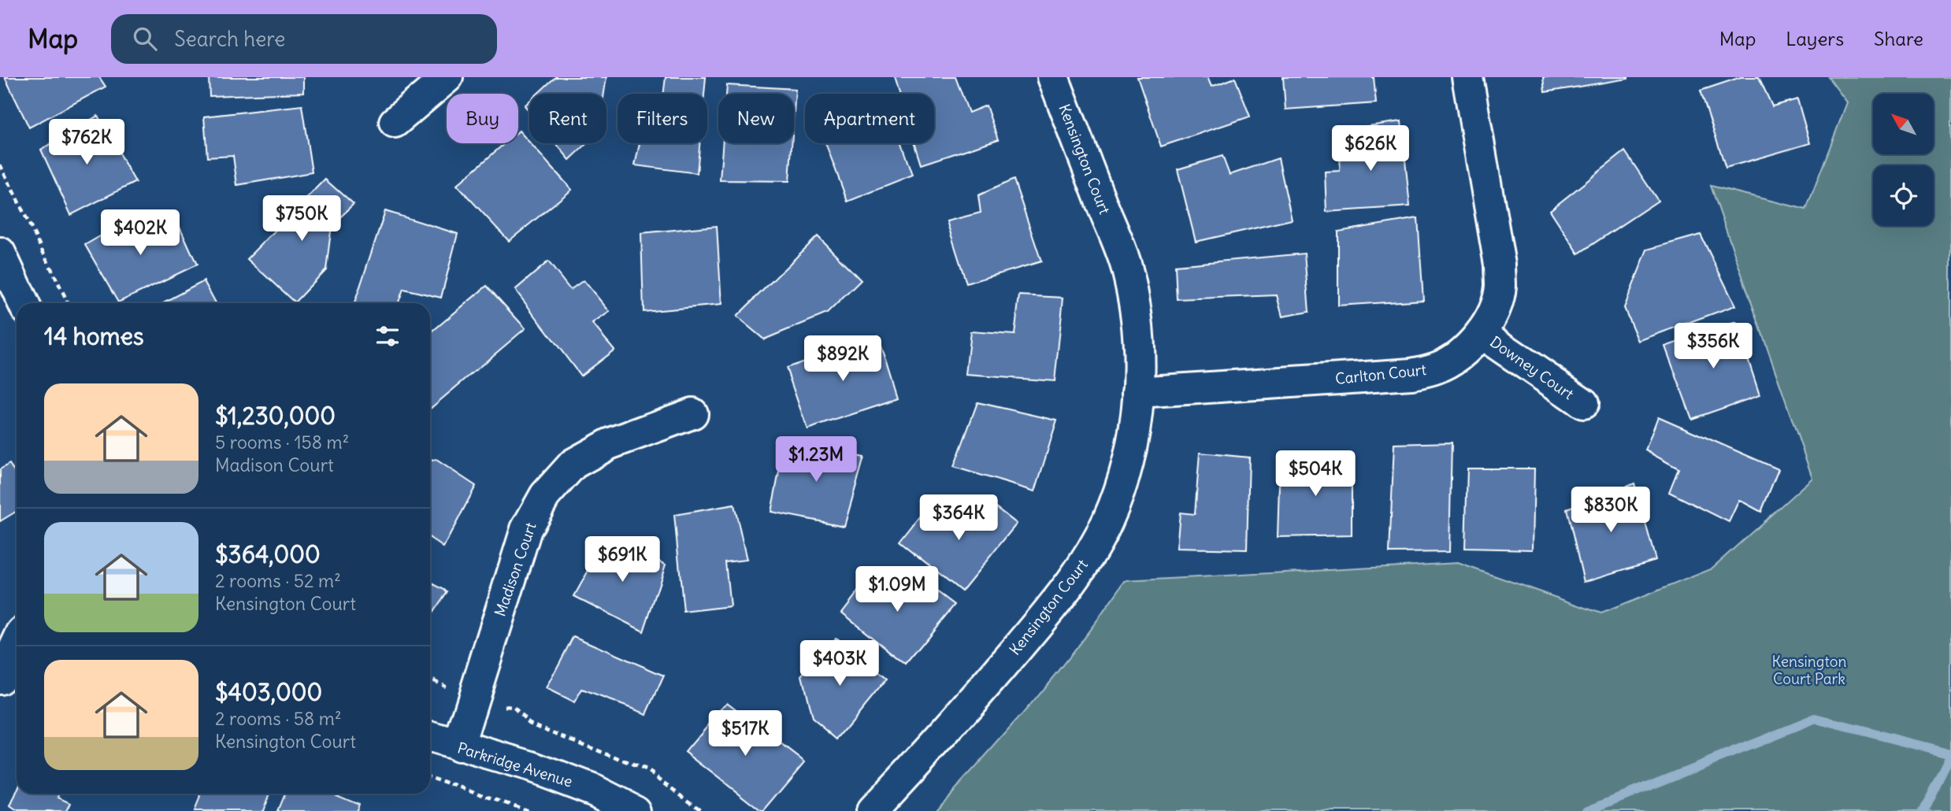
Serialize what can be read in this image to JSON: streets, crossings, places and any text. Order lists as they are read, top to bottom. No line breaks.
{"streets":{"street":["Kensington Court","Downey Court","Carlton Court","Madison Court","Parkridge Avenue"]},"crossings":[["Kensington Court","Carlton Court"],["Downey Court","Carlton Court"],["Madison Court","Parkridge Avenue"]],"parks":["Kensington Court Park"],"north":"top left","page":{"header":"Map","search":"Search here","nav":["Map","Layers","Share"],"chip":["Buy","Rent","Filters","New","Apartment"],"price":["$762K","$626K","$750K","$402K","$356K","$892K","$1.23M","$504K","$830K","$364K","$691K","$1.09M","$403K","$517K"],"heading":"14 homes","list":[{"name":"$1,230,000","note":"5 rooms · 158 m² · Madison Court"},{"name":"$364,000","note":"2 rooms · 52 m² · Kensington Court"},{"name":"$403,000","note":"2 rooms · 58 m² · Kensington Court"}]}}
